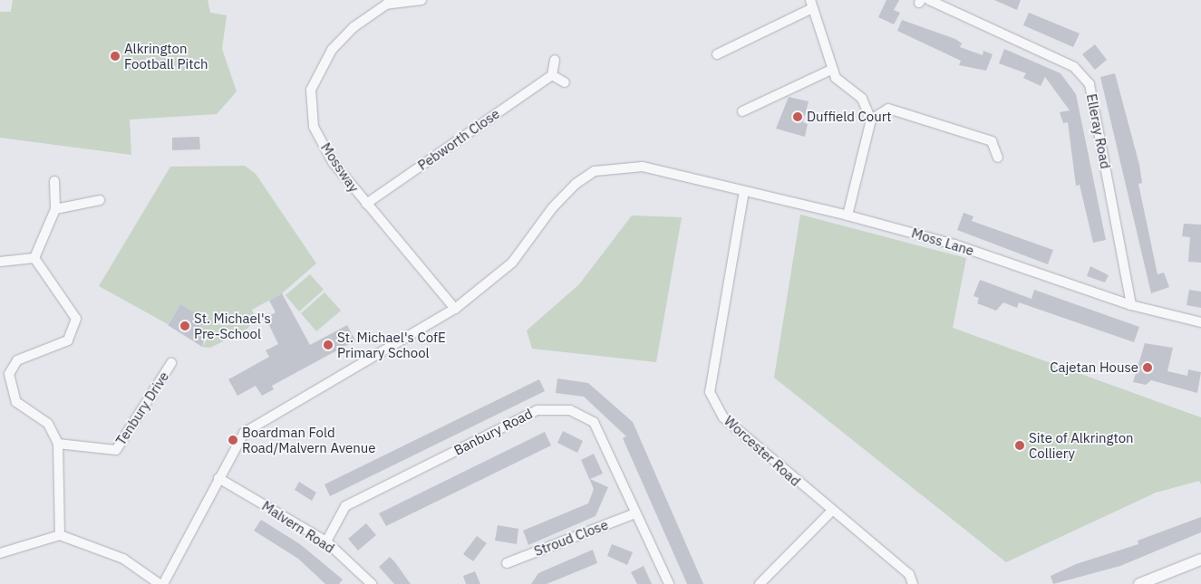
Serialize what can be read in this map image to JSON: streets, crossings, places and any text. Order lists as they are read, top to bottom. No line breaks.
{"streets":{"street":["Elleray Road","Pebworth Close","Mossway","Moss Lane","Tenbury Drive","Banbury Road","Worcester Road","Malvern Road","Stroud Close"]},"crossings":[["Elleray Road","Moss Lane"],["Pebworth Close","Mossway"],["Mossway","Moss Lane"],["Moss Lane","Worcester Road"],["Moss Lane","Malvern Road"],["Banbury Road","Malvern Road"],["Banbury Road","Stroud Close"]],"places":["Alkrington Football Pitch","Duffield Court","St. Michael's Pre-School","St. Michael's CofE Primary School","Cajetan House","Boardman Fold Road/Malvern Avenue","Site of Alkrington Colliery"]}
